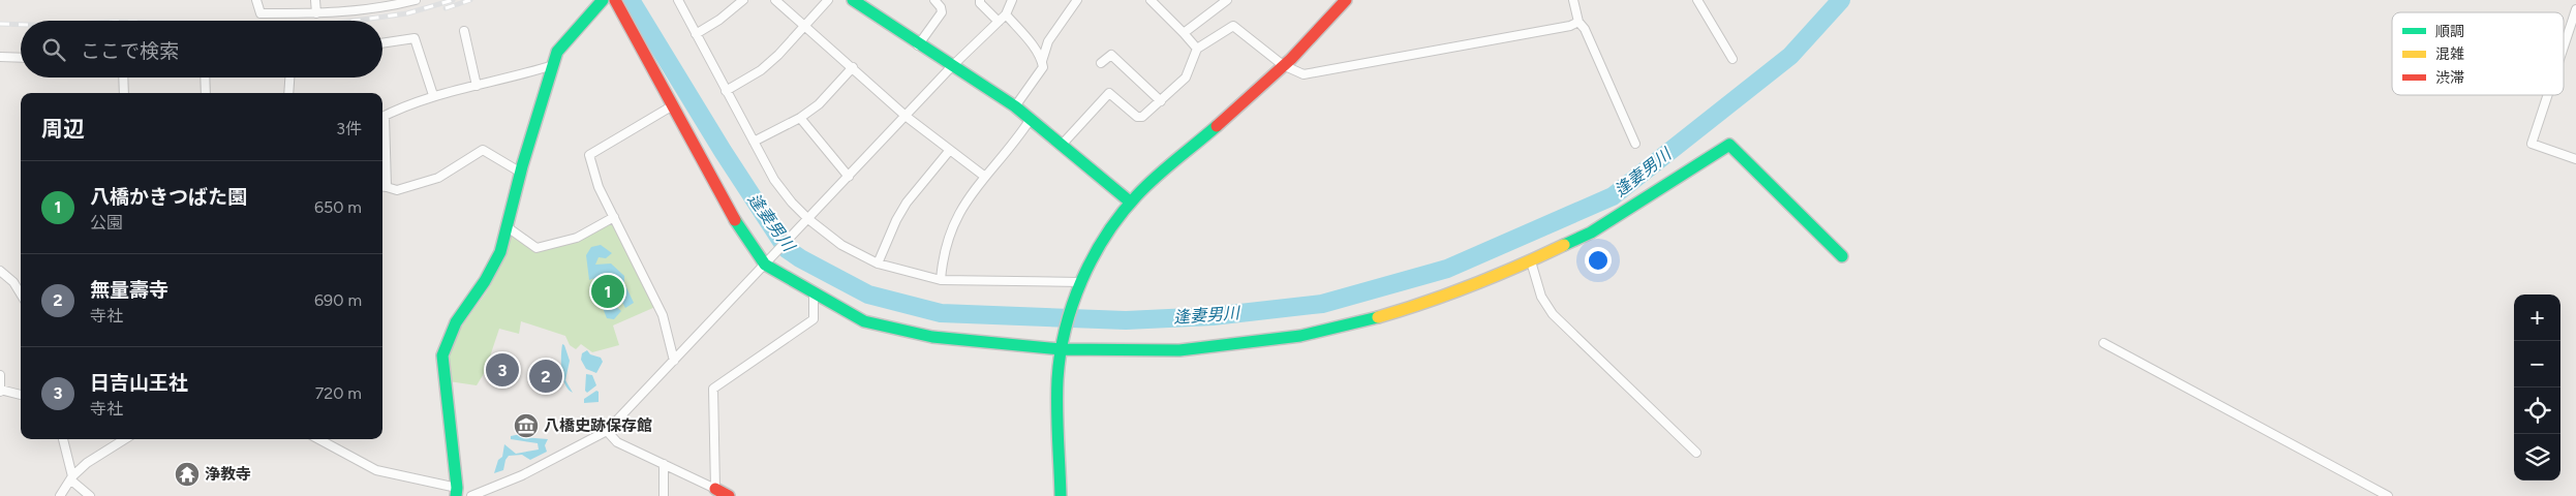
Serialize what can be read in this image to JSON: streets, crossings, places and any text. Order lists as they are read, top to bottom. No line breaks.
{"water":["逢妻男川"],"places":{"museum":["八橋史跡保存館"],"temple":["浄教寺"]},"legend":["順調","混雑","渋滞"],"page":{"search":"ここで検索","heading":["周辺","3件"],"list":[{"mark":"1","name":"八橋かきつばた園","note":"公園","value":"650 m"},{"mark":"2","name":"無量壽寺","note":"寺社","value":"690 m"},{"mark":"3","name":"日吉山王社","note":"寺社","value":"720 m"}],"pins":["1","3","2"],"map_buttons":["+","−"]}}
